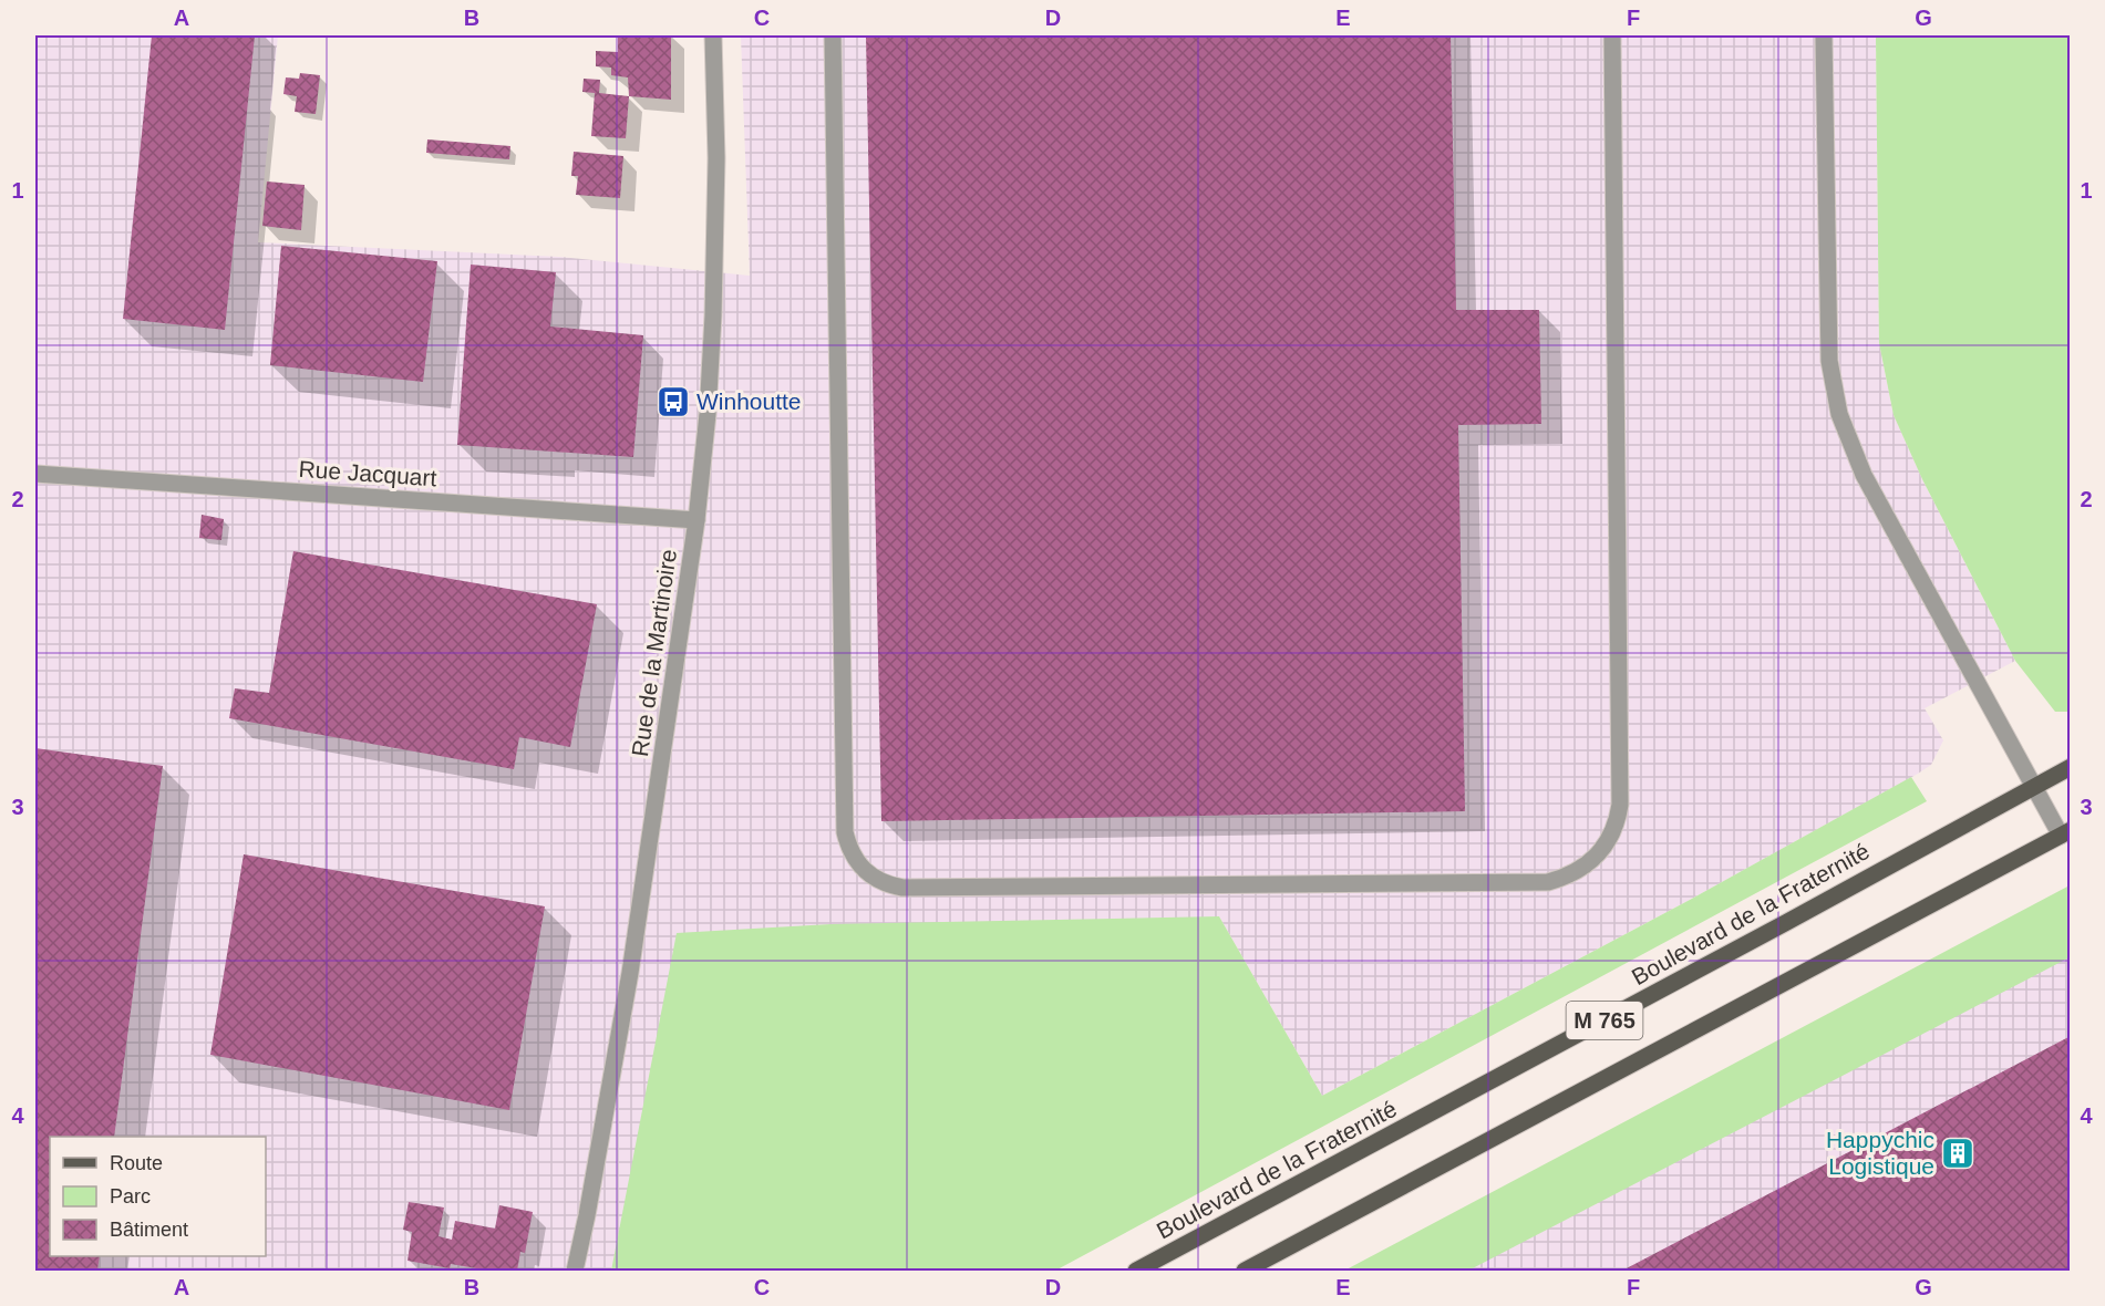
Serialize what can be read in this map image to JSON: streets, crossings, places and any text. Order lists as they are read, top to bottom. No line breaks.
{"streets":{"main road":["Boulevard de la Fraternité","M 765"],"street":["Rue Jacquart","Rue de la Martinoire"]},"crossings":[["Rue Jacquart","Rue de la Martinoire"]],"places":{"bus stop":["Winhoutte"],"building":["Happychic Logistique"]},"legend":["Route","Parc","Bâtiment"],"grid":{"columns":["A","B","C","D","E","F","G"],"rows":["1","2","3","4"]}}
